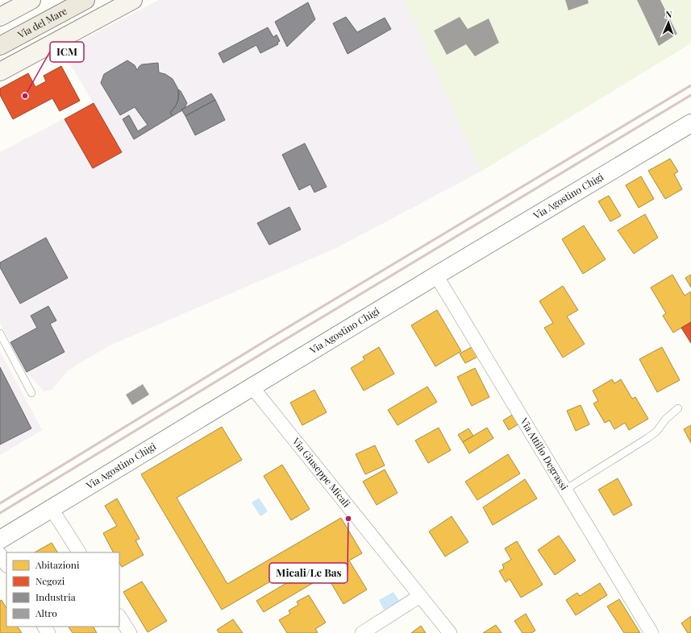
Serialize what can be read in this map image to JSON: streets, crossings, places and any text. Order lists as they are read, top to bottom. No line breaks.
{"streets":{"main road":["Via del Mare"],"street":["Via Agostino Chigi","Via Attilio Degrassi","Via Giuseppe Micali"]},"crossings":[["Via Agostino Chigi","Via Attilio Degrassi"],["Via Agostino Chigi","Via Giuseppe Micali"]],"places":["ICM","Micali/Le Bas"],"legend":["Abitazioni","Negozi","Industria","Altro"],"north":"top"}
